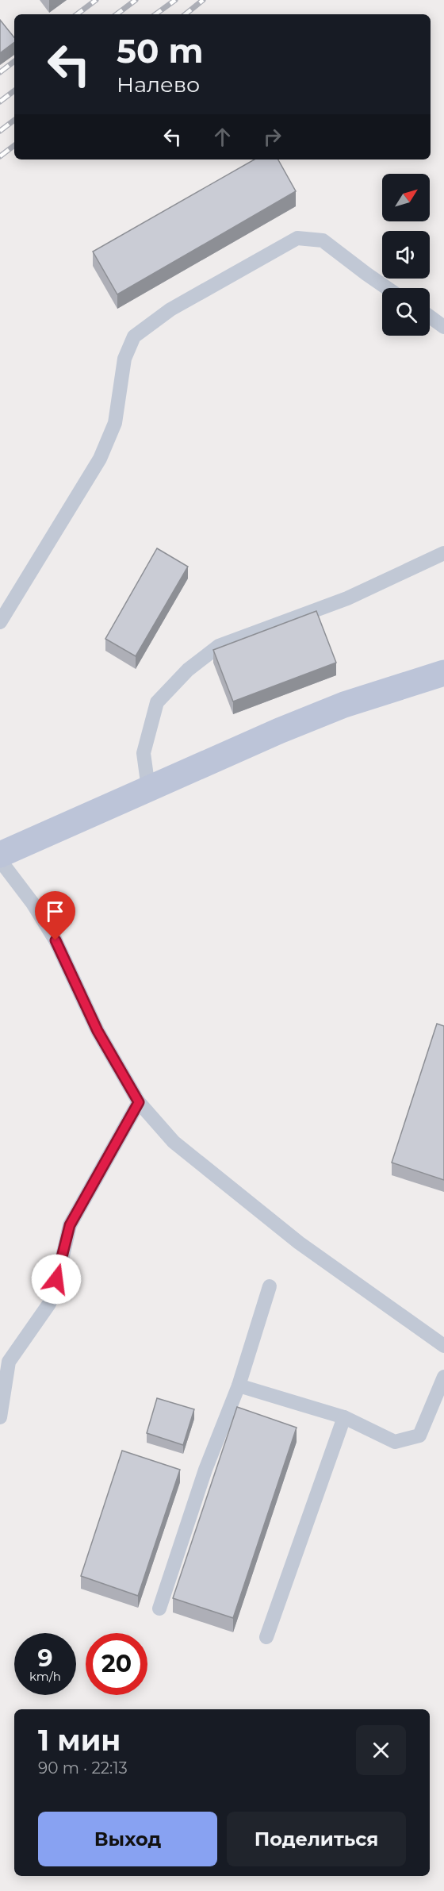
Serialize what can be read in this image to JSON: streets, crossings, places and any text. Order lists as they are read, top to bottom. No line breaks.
{"north":"top right","page":{"turn":["50 m","Налево"],"speed":"9 km/h","limit":"20","heading":["1 мин","90 m · 22:13"],"buttons":["Выход","Поделиться"]}}
